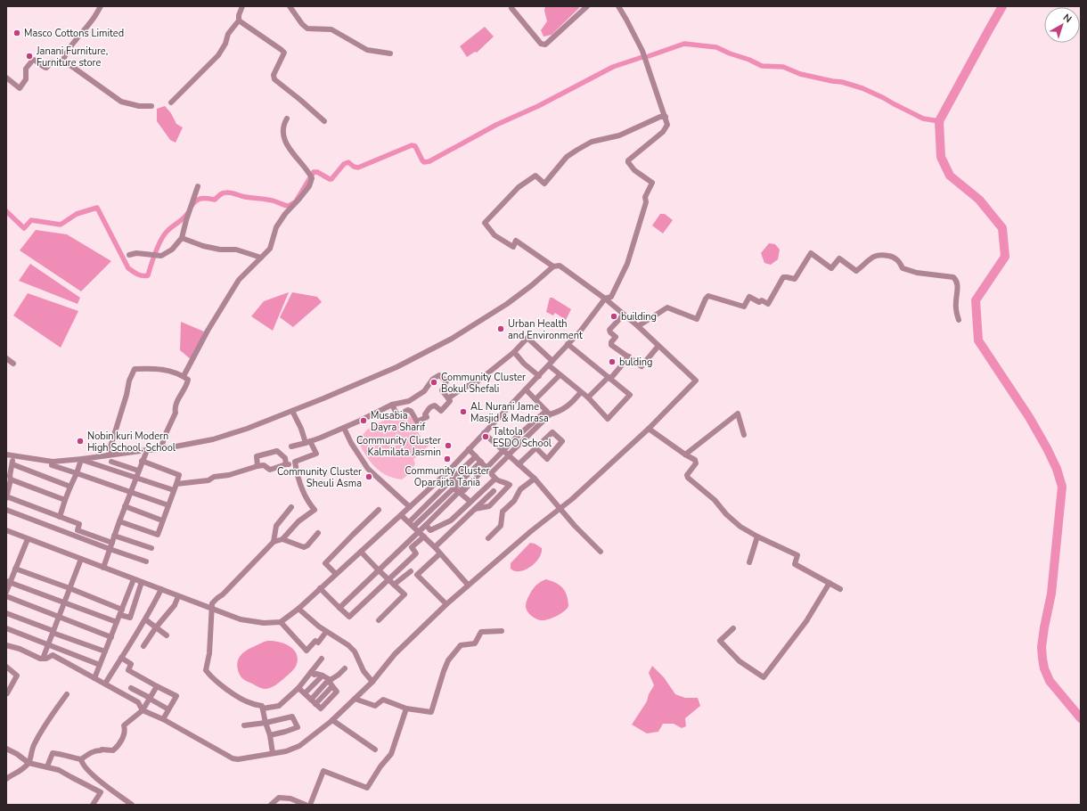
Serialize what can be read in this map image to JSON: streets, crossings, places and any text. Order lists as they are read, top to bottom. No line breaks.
{"places":["Masco Cottons Limited","Janani Furniture, Furniture store","building","Urban Health and Environment","bulding","Community Cluster Bokul Shefali","AL Nurani Jame Masjid & Madrasa","Musabia Dayra Sharif","Taltola ESDO School","Nobin kuri Modern High School, School","Community Cluster Kalmilata Jasmin","Community Cluster Oparajita Tania","Community Cluster Sheuli Asma"],"north":"top right"}
